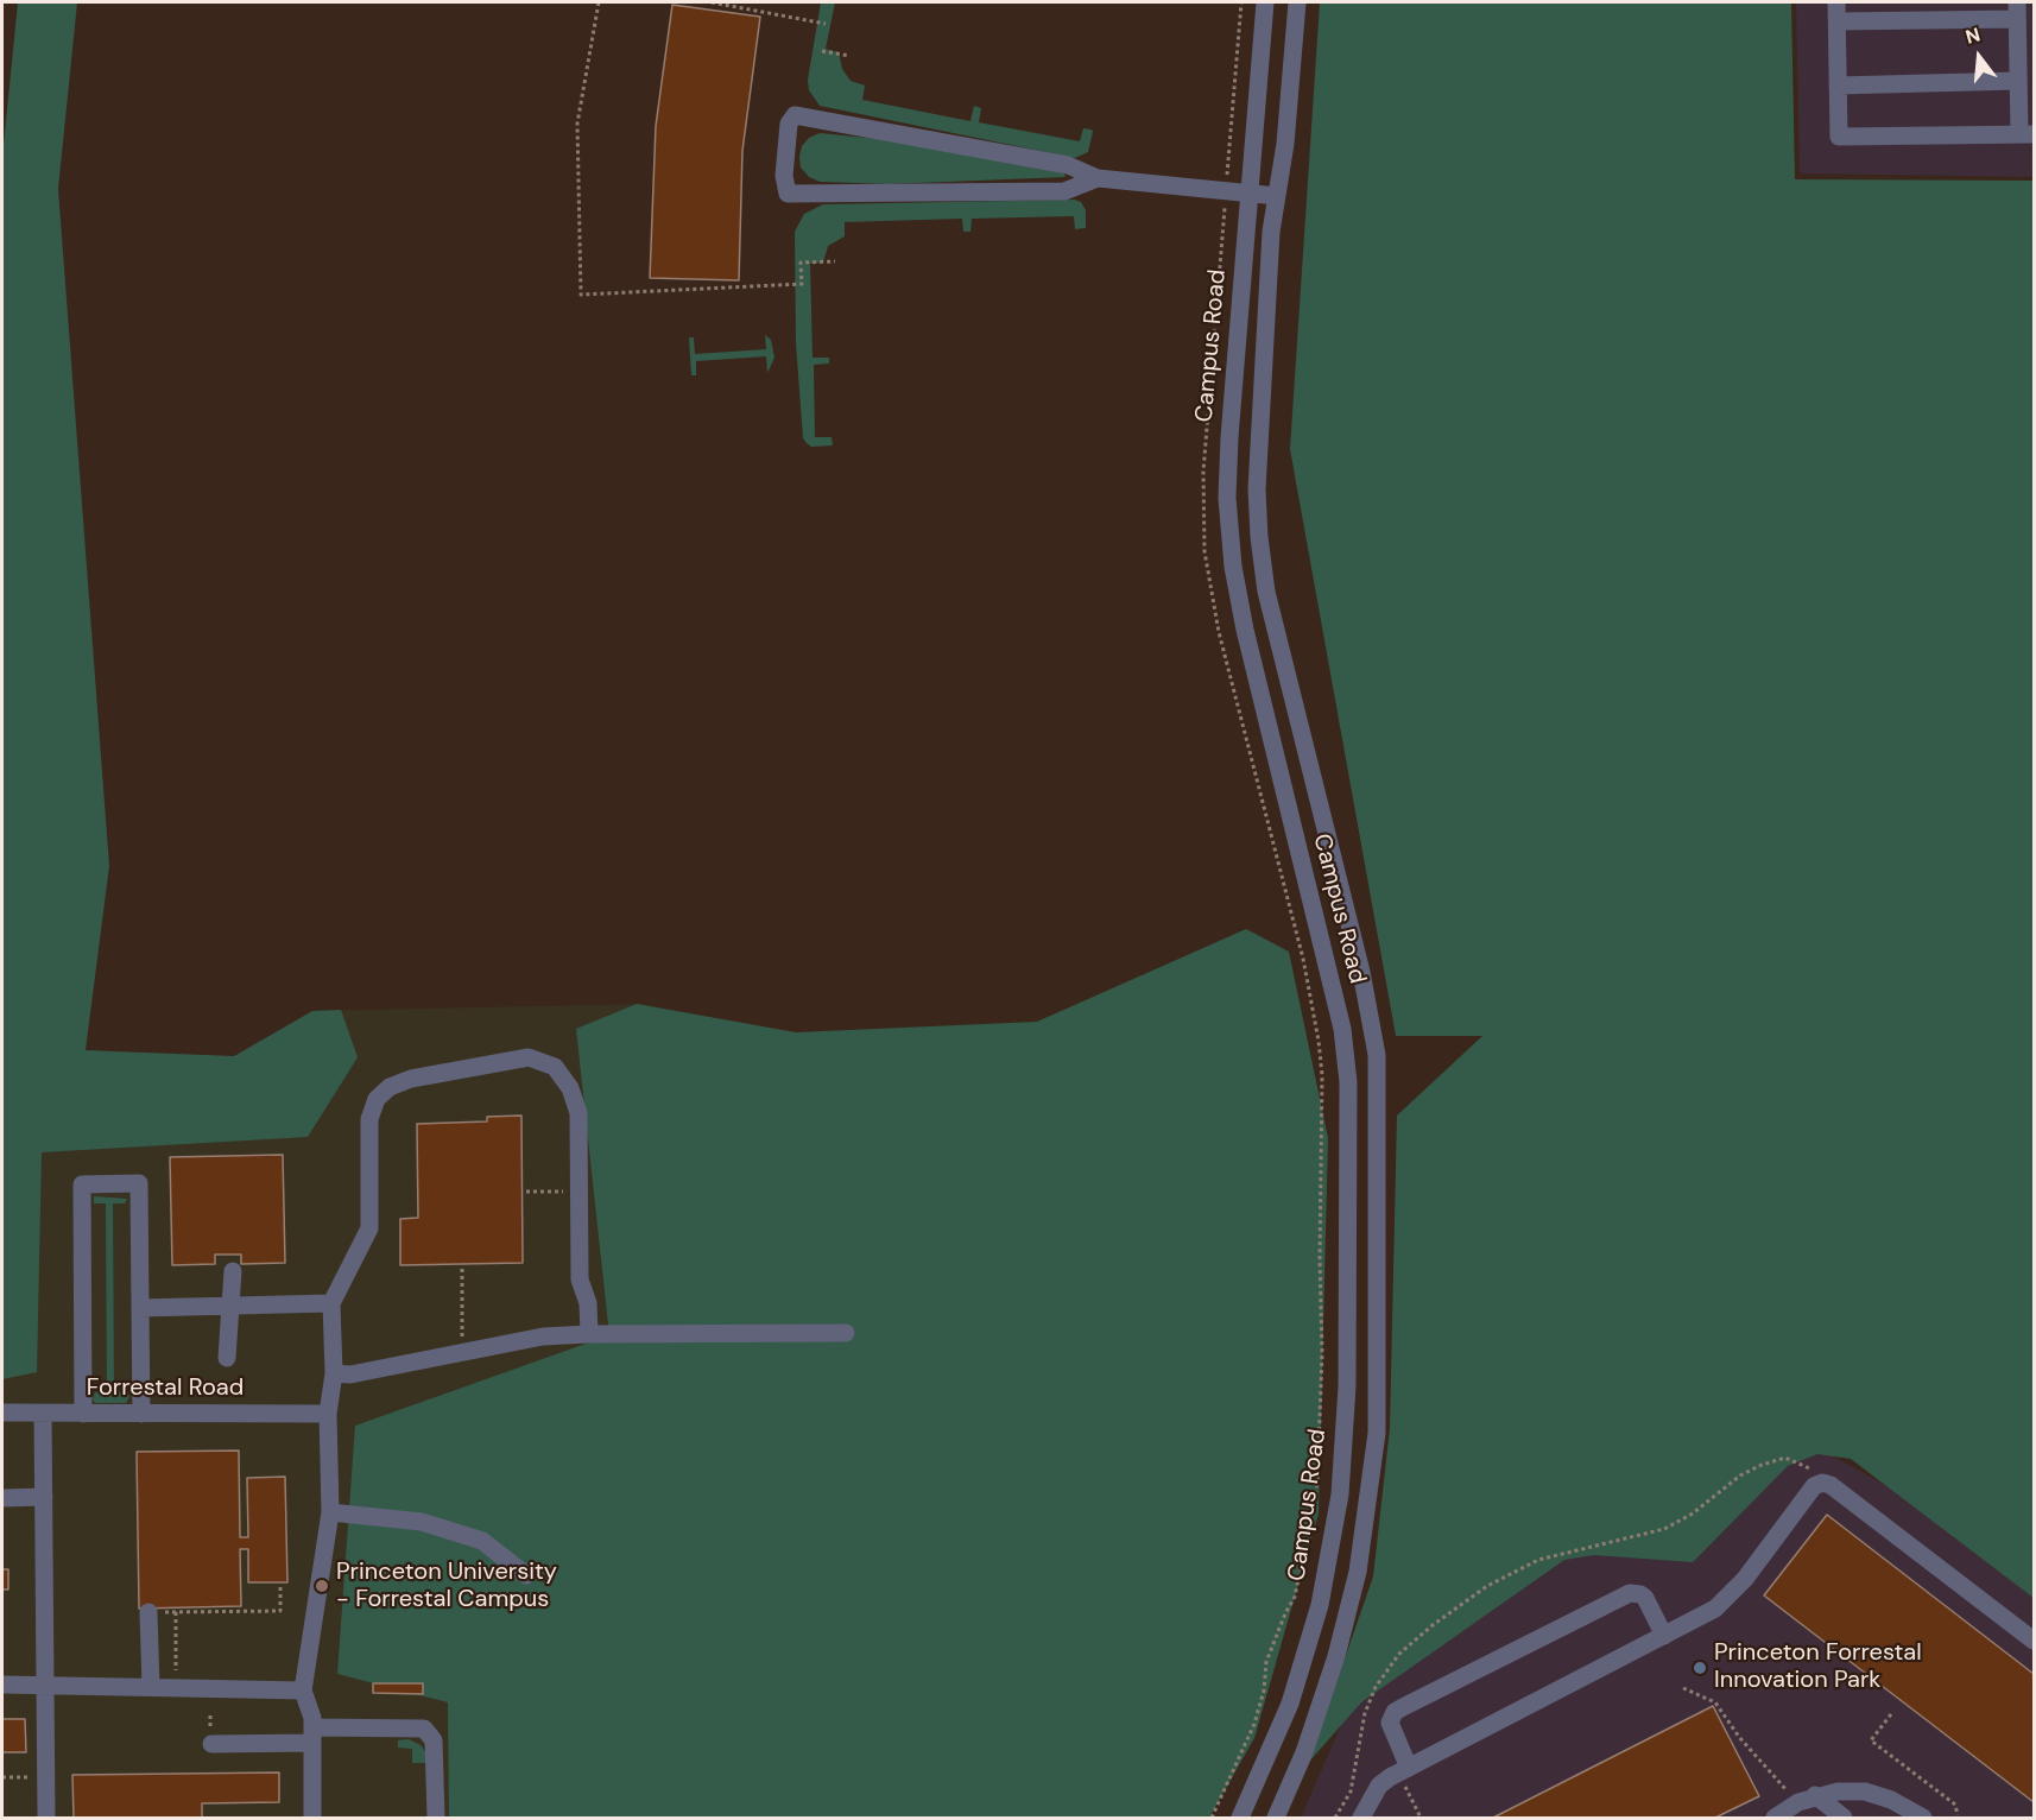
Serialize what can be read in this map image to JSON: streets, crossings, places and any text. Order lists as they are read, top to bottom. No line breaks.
{"streets":{"street":["Campus Road","Forrestal Road"]},"places":["Princeton University - Forrestal Campus","Princeton Forrestal Innovation Park"],"north":"top"}
